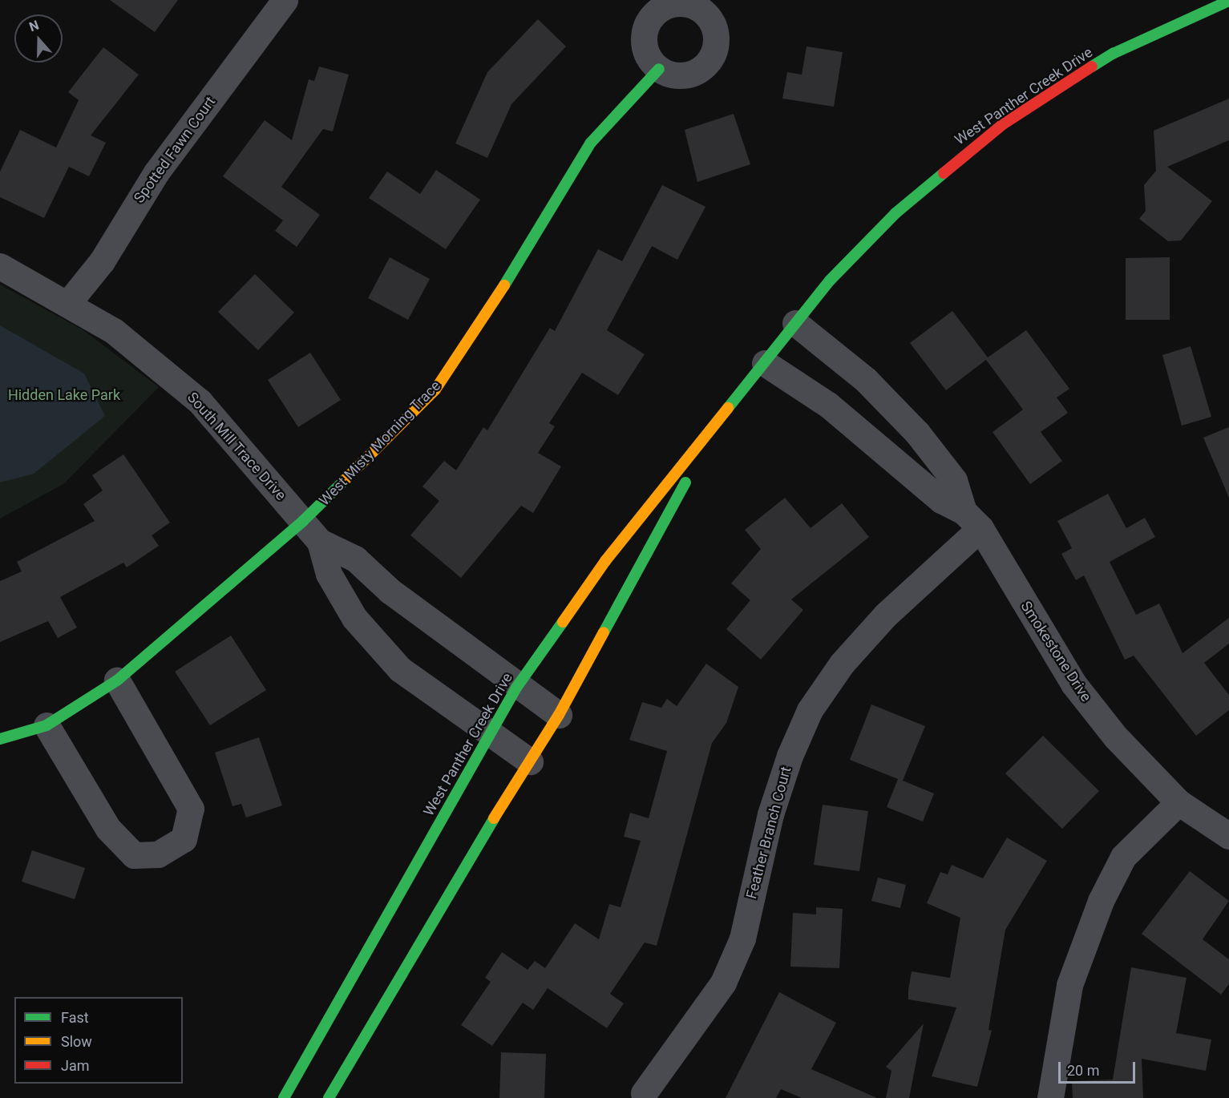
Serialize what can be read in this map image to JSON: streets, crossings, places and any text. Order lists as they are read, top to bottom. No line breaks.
{"streets":{"street":["West Panther Creek Drive","Spotted Fawn Court","West Misty Morning Trace","South Mill Trace Drive","Smokestone Drive","Feather Branch Court"]},"crossings":[["West Panther Creek Drive","South Mill Trace Drive"],["West Panther Creek Drive","Smokestone Drive"],["Spotted Fawn Court","South Mill Trace Drive"],["West Misty Morning Trace","South Mill Trace Drive"],["Smokestone Drive","Feather Branch Court"]],"parks":["Hidden Lake Park"],"legend":["Fast","Slow","Jam"],"scale_bar":"20 m","north":"top"}
